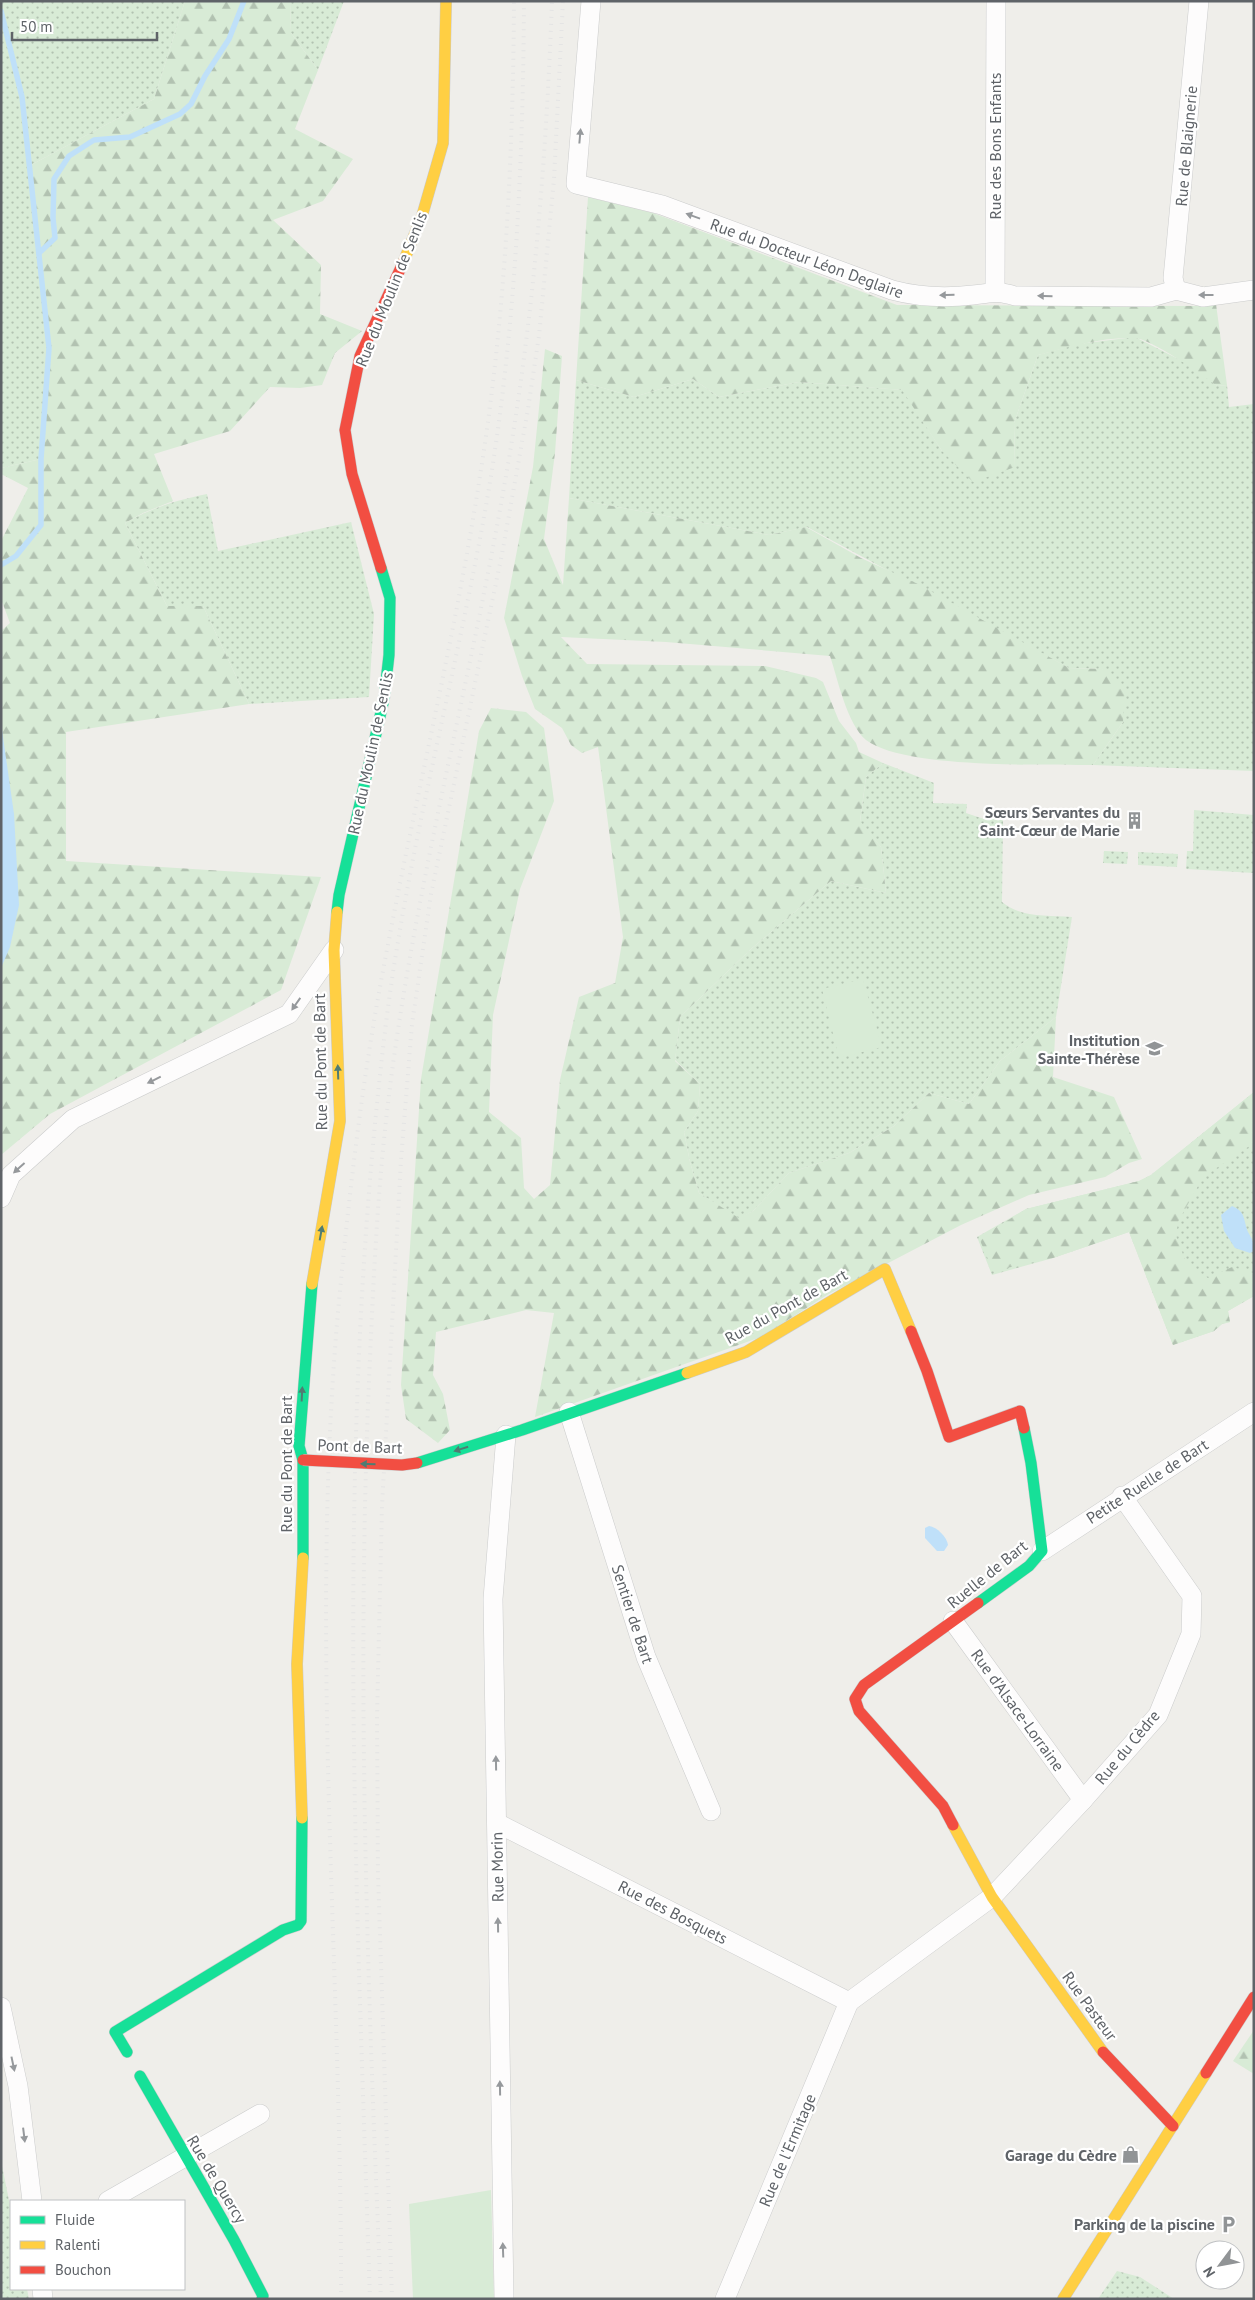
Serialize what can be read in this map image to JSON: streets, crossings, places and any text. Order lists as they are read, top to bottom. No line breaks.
{"streets":{"street":["Rue des Bons Enfants","Rue de Blaignerie","Rue du Docteur Léon Deglaire","Rue du Moulin de Senlis","Rue du Pont de Bart","Pont de Bart","Petite Ruelle de Bart","Ruelle de Bart","Sentier de Bart","Rue d'Alsace-Lorraine","Rue du Cèdre","Rue Morin","Rue des Bosquets","Rue Pasteur","Rue de l'Ermitage","Rue de Quercy"]},"crossings":[["Rue des Bons Enfants","Rue du Docteur Léon Deglaire"],["Rue de Blaignerie","Rue du Docteur Léon Deglaire"],["Rue du Moulin de Senlis","Rue du Pont de Bart"],["Rue du Pont de Bart","Pont de Bart"],["Rue du Pont de Bart","Ruelle de Bart"],["Rue du Pont de Bart","Sentier de Bart"],["Rue du Pont de Bart","Rue Morin"],["Petite Ruelle de Bart","Ruelle de Bart"],["Petite Ruelle de Bart","Rue du Cèdre"],["Ruelle de Bart","Rue d'Alsace-Lorraine"],["Ruelle de Bart","Rue du Cèdre"],["Ruelle de Bart","Rue Pasteur"],["Rue d'Alsace-Lorraine","Rue du Cèdre"],["Rue du Cèdre","Rue des Bosquets"],["Rue du Cèdre","Rue Pasteur"],["Rue du Cèdre","Rue de l'Ermitage"],["Rue Morin","Rue des Bosquets"],["Rue des Bosquets","Rue de l'Ermitage"]],"one_way":["Rue du Docteur Léon Deglaire","Pont de Bart","Rue Morin"],"places":{"building":["Sœurs Servantes du Saint-Cœur de Marie"],"school or university":["Institution Sainte-Thérèse"],"shop":["Garage du Cèdre"],"parking":["Parking de la piscine"]},"legend":["Fluide","Ralenti","Bouchon"],"scale_bar":"50 m","north":"bottom left"}
